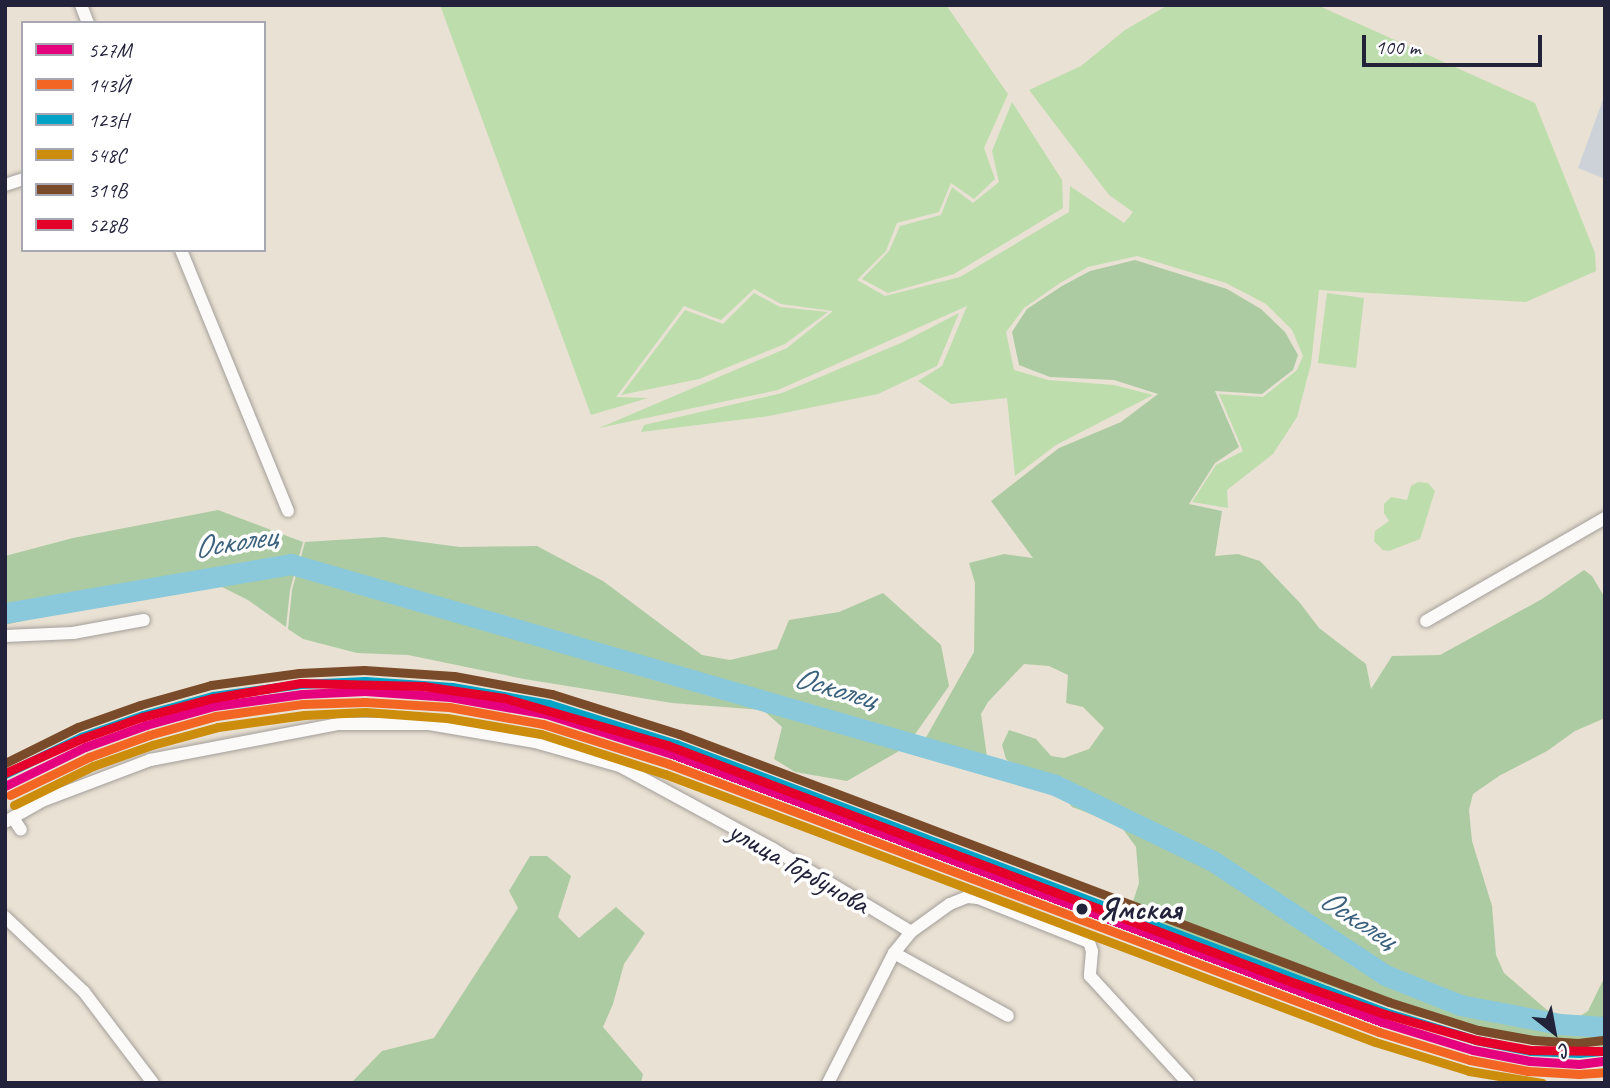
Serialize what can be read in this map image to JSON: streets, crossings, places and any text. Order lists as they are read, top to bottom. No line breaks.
{"streets":{"street":["улица Горбунова"]},"water":["Осколец"],"places":["Ямская"],"lines":["transit line 319В","transit line 123Н","transit line 528В","transit line 527М","transit line 143Й","transit line 548С"],"legend":["527М","143Й","123Н","548С","319В","528В"],"scale_bar":"100 m","north":"bottom right"}
